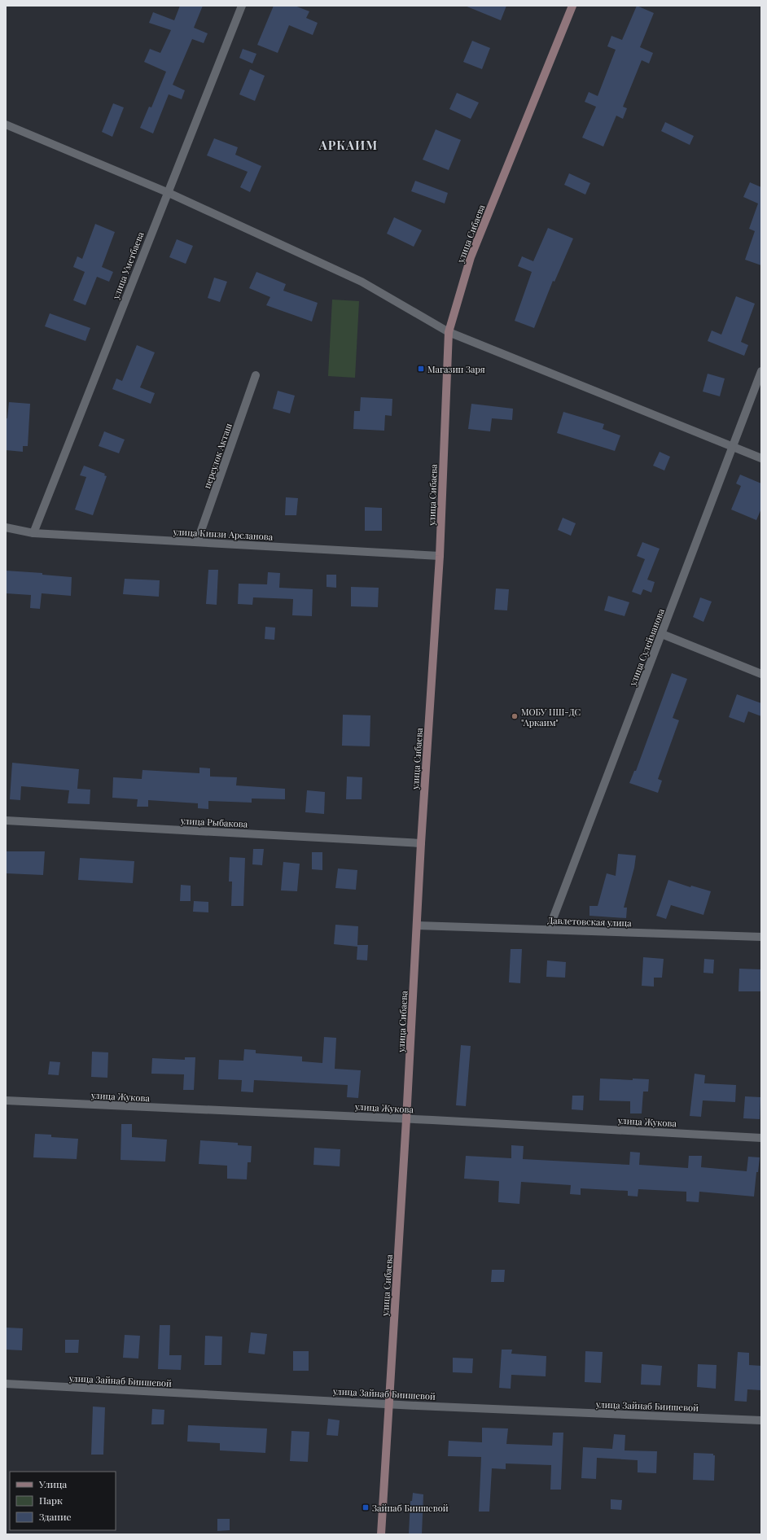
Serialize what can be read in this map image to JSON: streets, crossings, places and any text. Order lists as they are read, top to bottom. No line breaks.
{"streets":{"main road":["улица Сибаева"],"street":["улица Уметбаева","переулок Акташ","улица Кинзи Арсланова","улица Сулейманова","улица Рыбакова","Давлетовская улица","улица Жукова","улица Зайнаб Биишевой"]},"crossings":[["улица Сибаева","улица Кинзи Арсланова"],["улица Сибаева","улица Рыбакова"],["улица Сибаева","Давлетовская улица"],["улица Сибаева","улица Жукова"],["улица Сибаева","улица Зайнаб Биишевой"],["улица Уметбаева","улица Кинзи Арсланова"],["переулок Акташ","улица Кинзи Арсланова"],["улица Сулейманова","Давлетовская улица"]],"districts":["АРКАИМ"],"places":{"transit":["Магазин Заря","Зайнаб Биишевой"],"other":["МОБУ НШ-ДС \"Аркаим\""]},"legend":["Улица","Парк","Здание"]}
